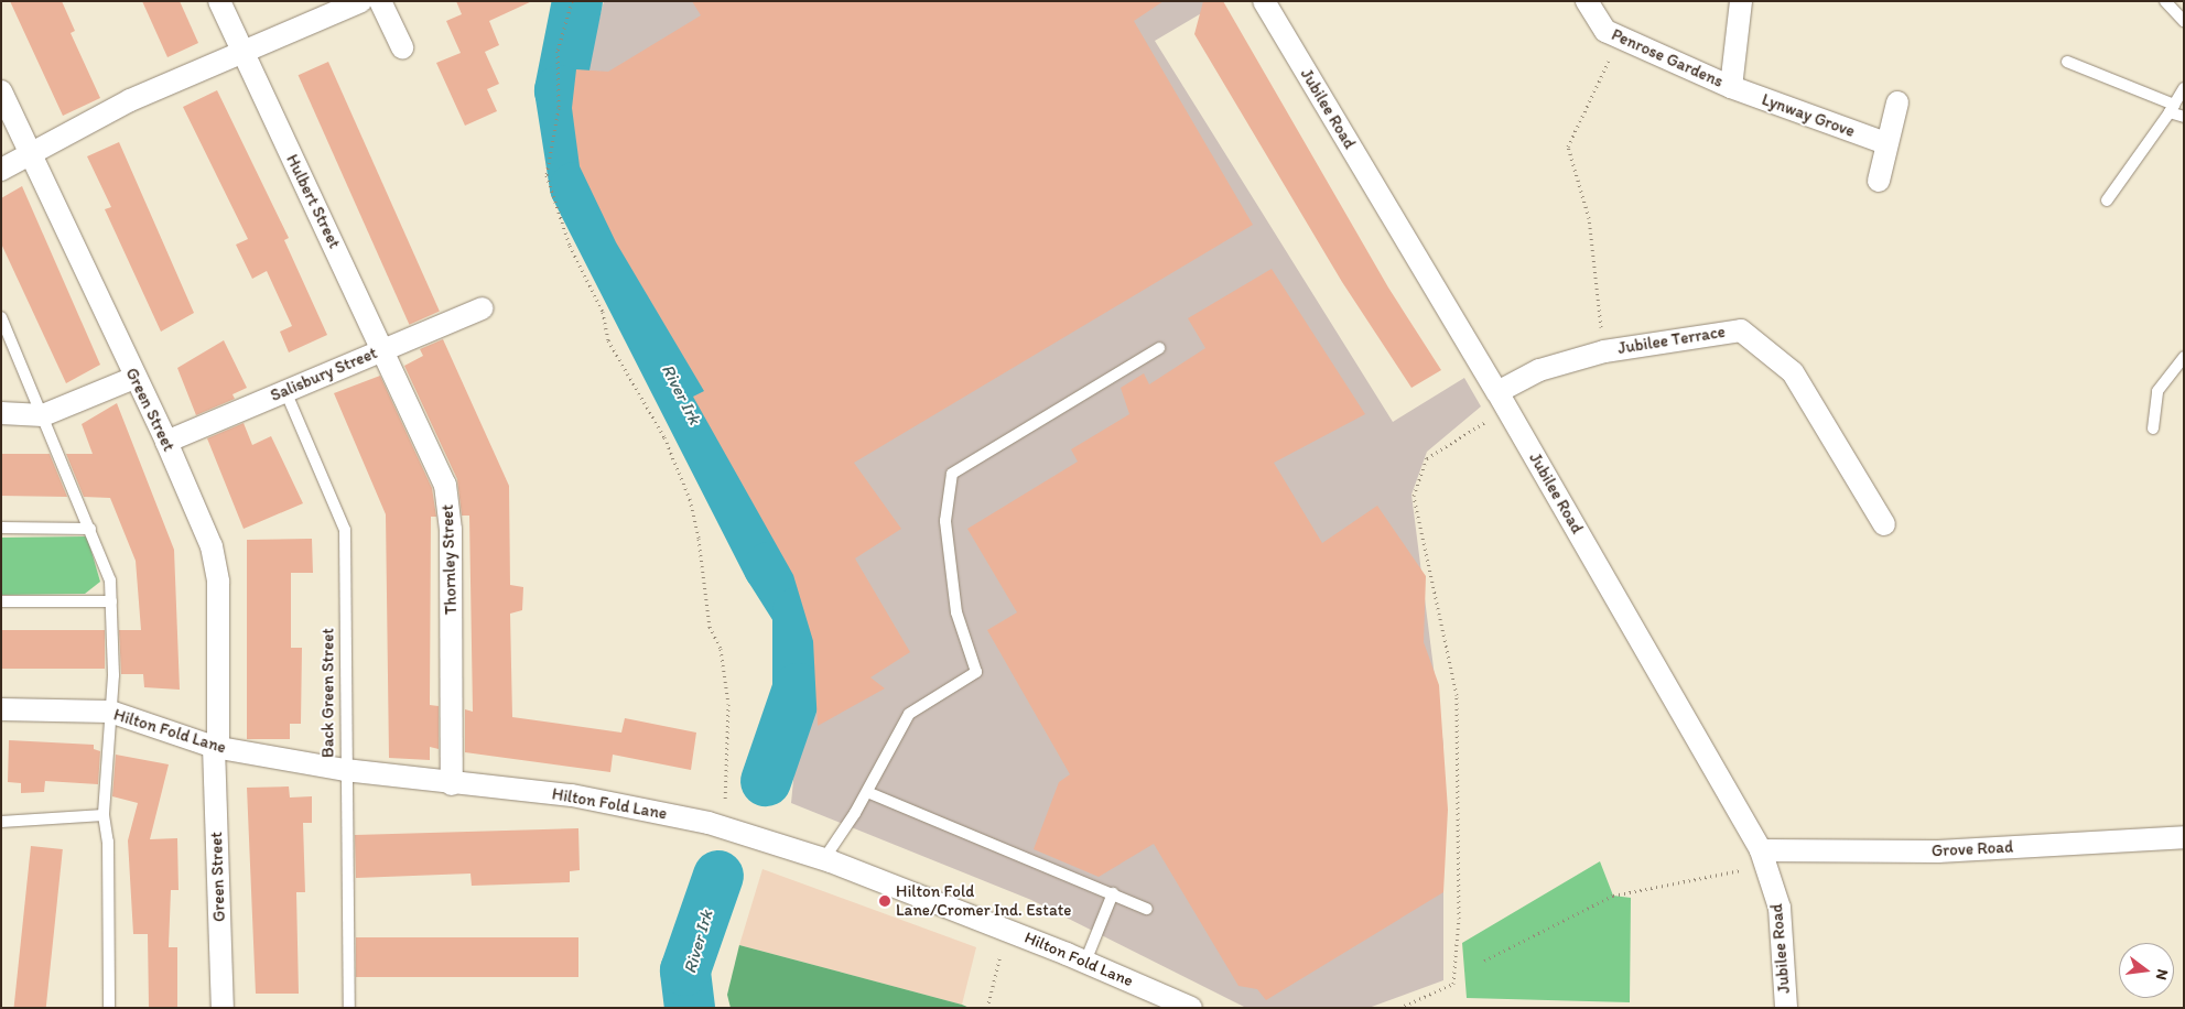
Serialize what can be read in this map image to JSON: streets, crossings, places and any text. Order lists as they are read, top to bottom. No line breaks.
{"streets":{"street":["Penrose Gardens","Jubilee Road","Lynway Grove","Hulbert Street","Jubilee Terrace","Salisbury Street","Green Street","Thornley Street","Hilton Fold Lane","Grove Road"],"lane":["Back Green Street"]},"crossings":[["Penrose Gardens","Lynway Grove"],["Jubilee Road","Jubilee Terrace"],["Jubilee Road","Grove Road"],["Hulbert Street","Salisbury Street"],["Hulbert Street","Thornley Street"],["Salisbury Street","Green Street"],["Salisbury Street","Thornley Street"],["Salisbury Street","Back Green Street"],["Green Street","Hilton Fold Lane"],["Thornley Street","Hilton Fold Lane"],["Back Green Street","Hilton Fold Lane"]],"water":["River Irk"],"places":["Hilton Fold Lane/Cromer Ind. Estate"],"north":"right"}
